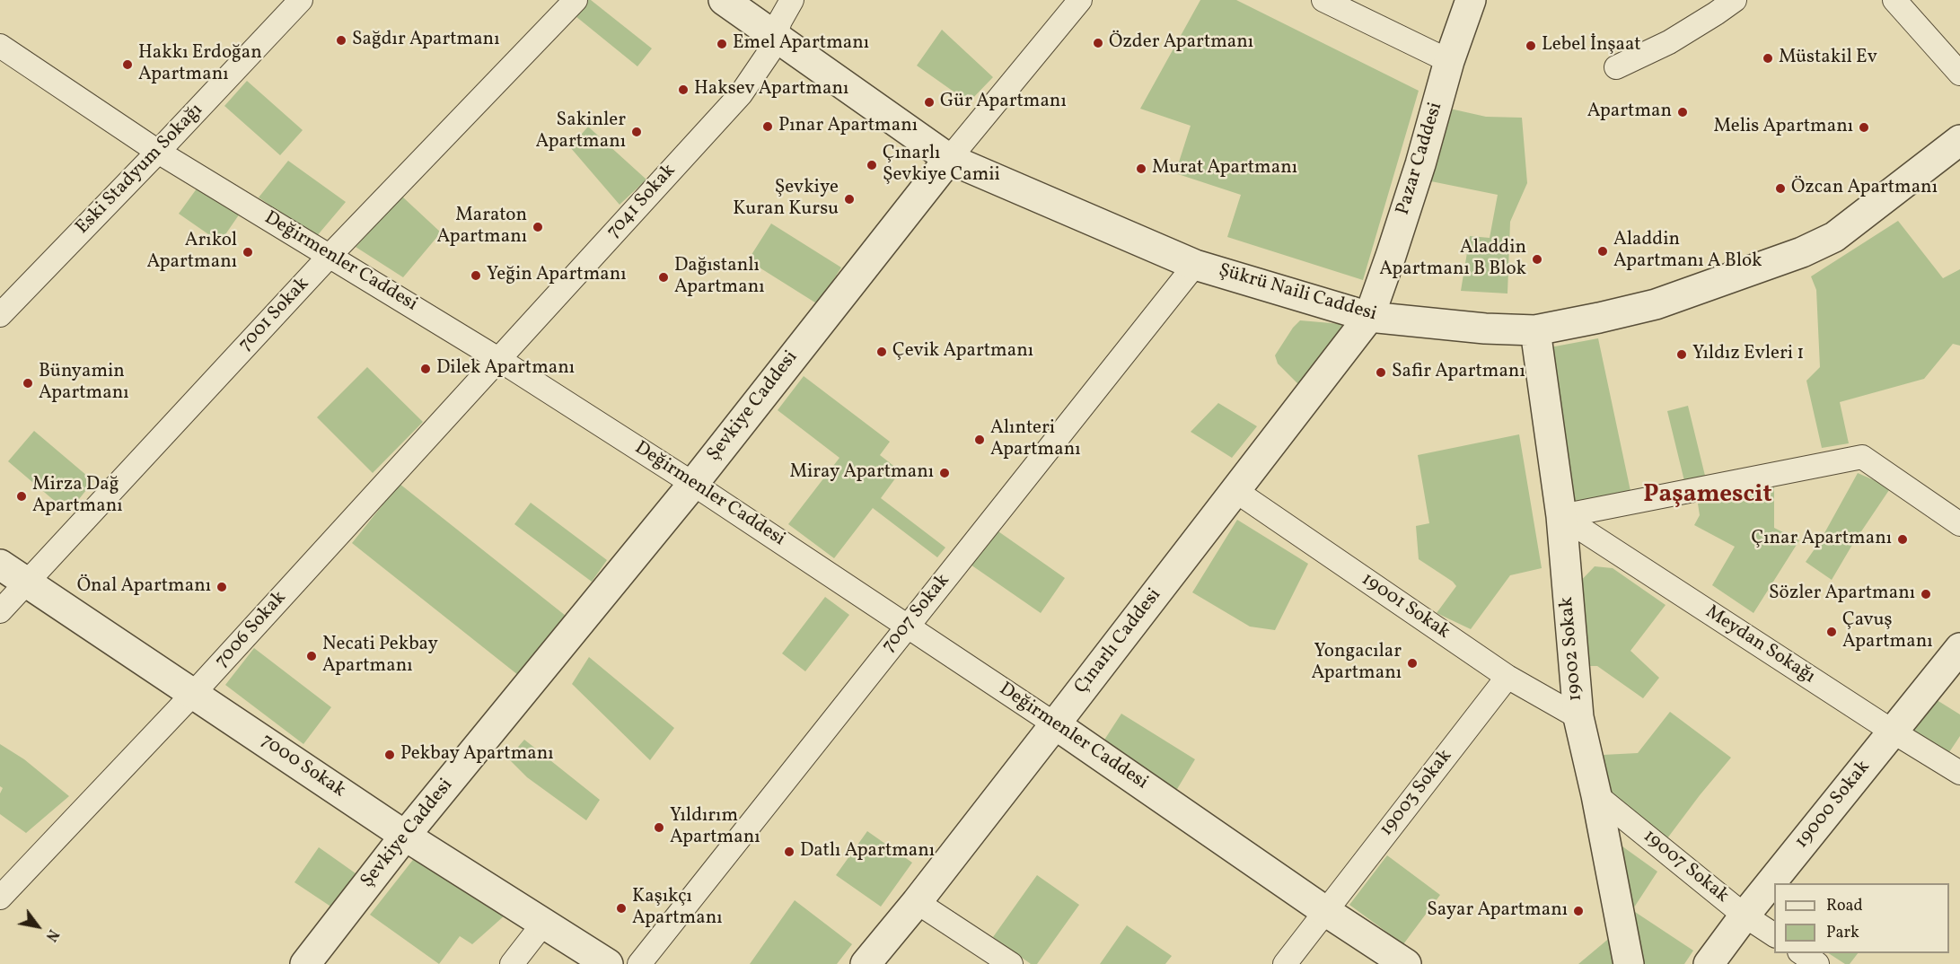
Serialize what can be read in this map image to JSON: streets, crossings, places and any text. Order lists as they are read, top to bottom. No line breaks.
{"streets":{"street":["Pazar Caddesi","Değirmenler Caddesi","Şükrü Naili Caddesi","Şevkiye Caddesi","Çınarlı Caddesi","19002 Sokak","7000 Sokak","19000 Sokak"],"lane":["Eski Stadyum Sokağı","7041 Sokak","7001 Sokak","19001 Sokak","7007 Sokak","7006 Sokak","Meydan Sokağı","19003 Sokak","19007 Sokak"]},"crossings":[["Pazar Caddesi","Şükrü Naili Caddesi"],["Pazar Caddesi","Çınarlı Caddesi"],["Eski Stadyum Sokağı","Değirmenler Caddesi"],["7041 Sokak","Değirmenler Caddesi"],["7041 Sokak","Şükrü Naili Caddesi"],["7041 Sokak","7006 Sokak"],["Değirmenler Caddesi","7001 Sokak"],["Değirmenler Caddesi","Şevkiye Caddesi"],["Değirmenler Caddesi","7007 Sokak"],["Değirmenler Caddesi","7006 Sokak"],["Değirmenler Caddesi","Çınarlı Caddesi"],["Değirmenler Caddesi","19003 Sokak"],["Şükrü Naili Caddesi","Şevkiye Caddesi"],["Şükrü Naili Caddesi","7007 Sokak"],["Şükrü Naili Caddesi","Çınarlı Caddesi"],["Şükrü Naili Caddesi","19002 Sokak"],["7001 Sokak","7000 Sokak"],["Şevkiye Caddesi","7000 Sokak"],["19001 Sokak","Çınarlı Caddesi"],["19001 Sokak","19002 Sokak"],["19001 Sokak","19003 Sokak"],["7006 Sokak","7000 Sokak"],["Meydan Sokağı","19002 Sokak"],["Meydan Sokağı","19000 Sokak"],["19002 Sokak","19007 Sokak"],["19000 Sokak","19007 Sokak"]],"districts":["Paşamescit"],"places":["Sağdır Apartmanı","Özder Apartmanı","Emel Apartmanı","Lebel İnşaat","Müstakil Ev","Hakkı Erdoğan Apartmanı","Haksev Apartmanı","Gür Apartmanı","Apartman","Pınar Apartmanı","Melis Apartmanı","Sakinler Apartmanı","Çınarlı Şevkiye Camii","Murat Apartmanı","Özcan Apartmanı","Şevkiye Kuran Kursu","Maraton Apartmanı","Aladdin Apartmanı A Blok","Arıkol Apartmanı","Aladdin Apartmanı B Blok","Yeğin Apartmanı","Dağıstanlı Apartmanı","Çevik Apartmanı","Yıldız Evleri 1","Dilek Apartmanı","Safir Apartmanı","Bünyamin Apartmanı","Alınteri Apartmanı","Miray Apartmanı","Mirza Dağ Apartmanı","Çınar Apartmanı","Önal Apartmanı","Sözler Apartmanı","Çavuş Apartmanı","Necati Pekbay Apartmanı","Yongacılar Apartmanı","Pekbay Apartmanı","Yıldırım Apartmanı","Datlı Apartmanı","Kaşıkçı Apartmanı","Sayar Apartmanı"],"legend":["Road","Park"],"north":"bottom right"}
